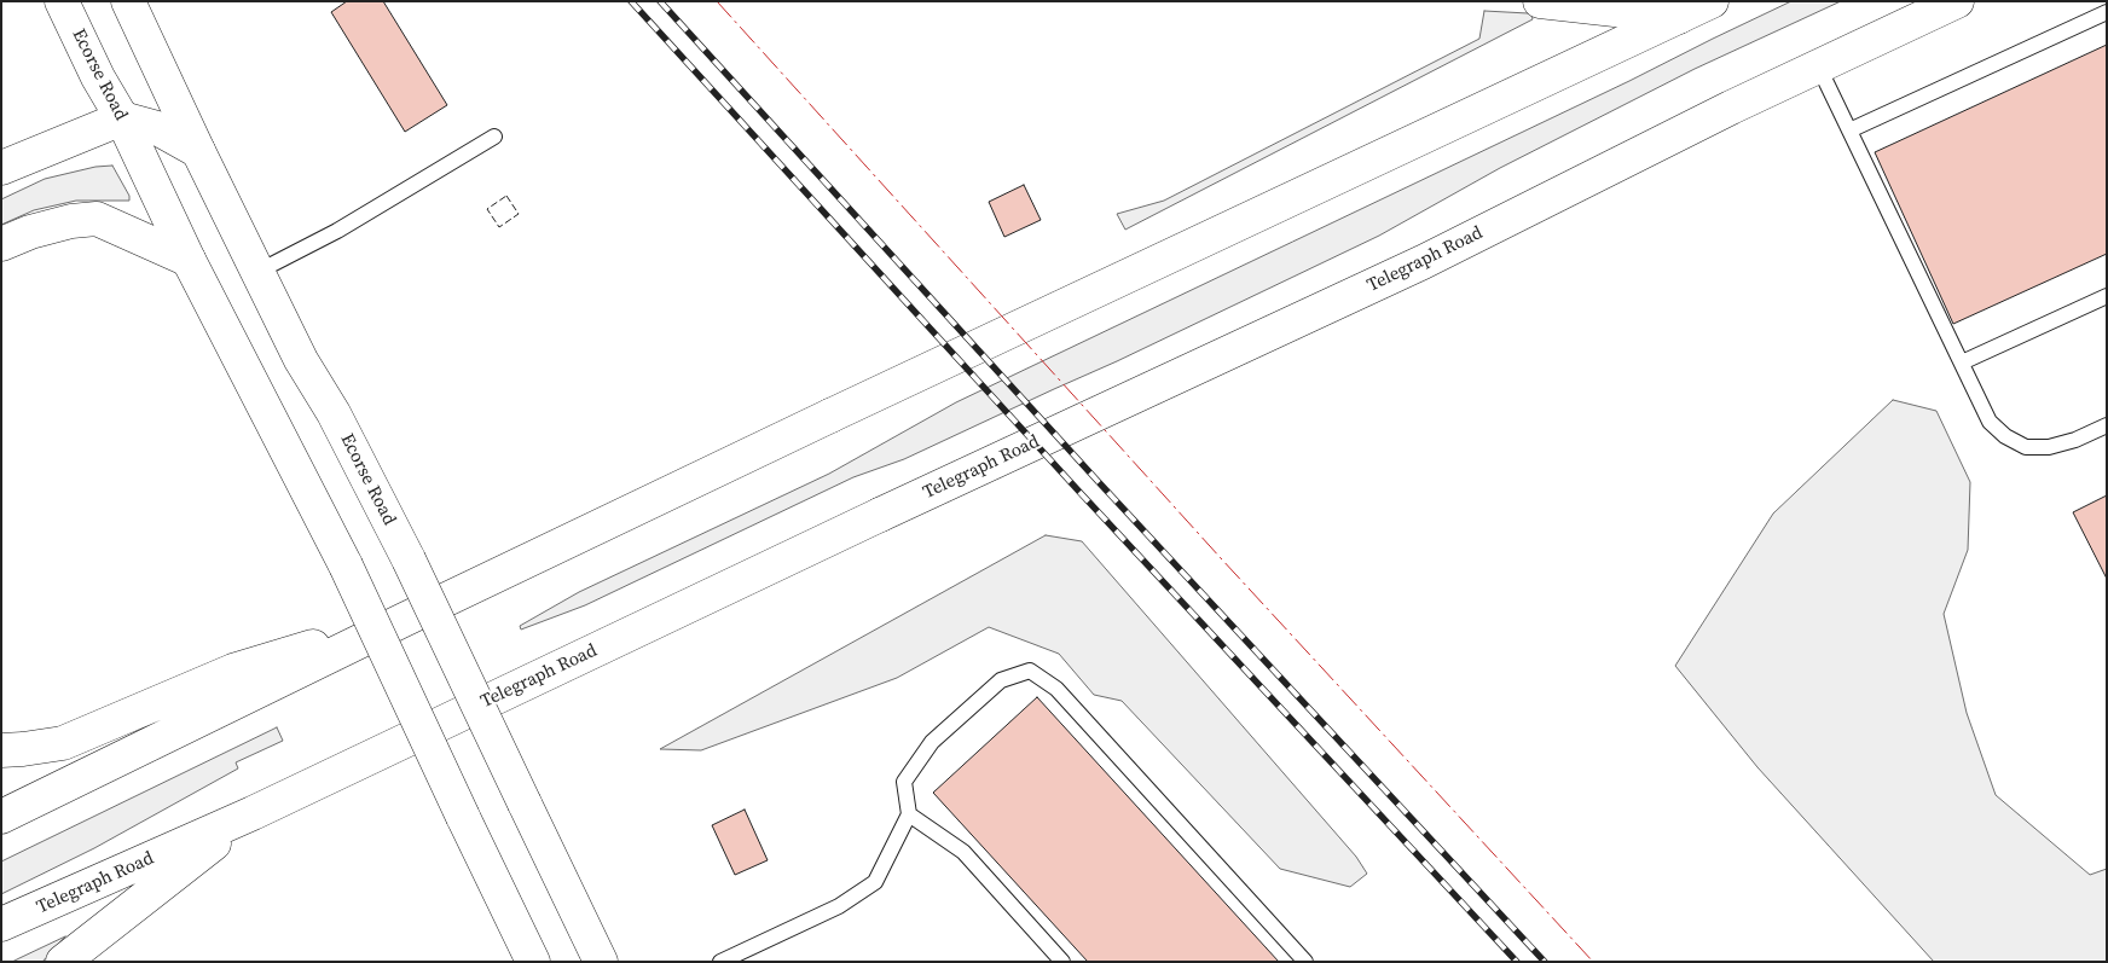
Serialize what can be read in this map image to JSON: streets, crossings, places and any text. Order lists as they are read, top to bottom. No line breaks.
{"streets":{"main road":["Ecorse Road","Telegraph Road"]}}
